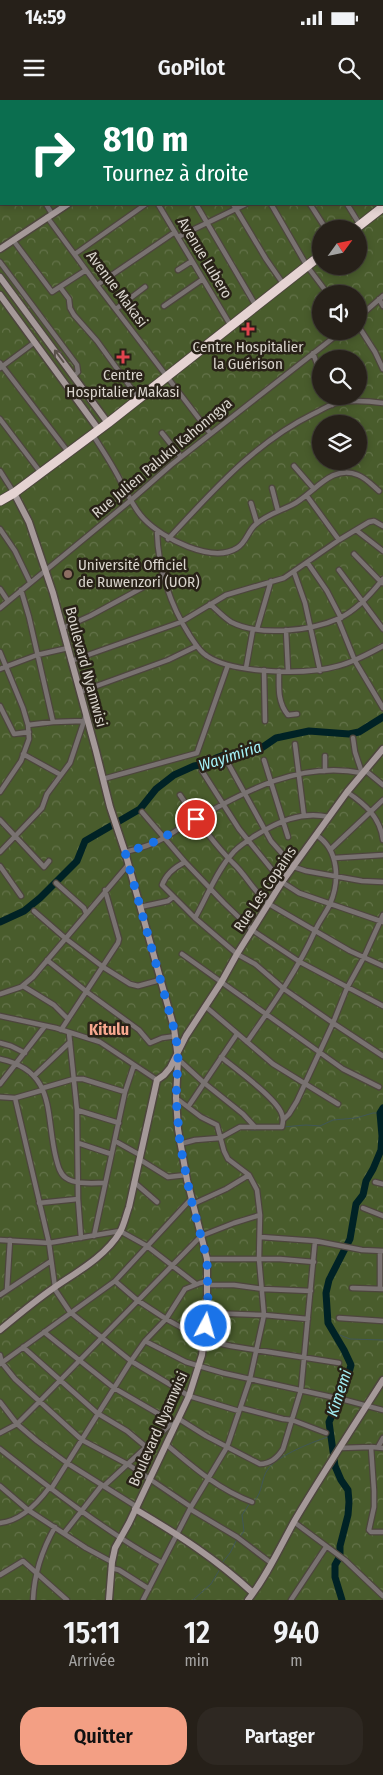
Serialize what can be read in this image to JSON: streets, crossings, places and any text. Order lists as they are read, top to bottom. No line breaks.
{"streets":{"street":["Avenue Lubero","Avenue Makasi","Rue Julien Paluku Kahonngya","Boulevard Nyamwisi","Rue Les Copains"]},"crossings":[["Avenue Makasi","Rue Julien Paluku Kahonngya"],["Rue Julien Paluku Kahonngya","Boulevard Nyamwisi"],["Boulevard Nyamwisi","Rue Les Copains"]],"districts":["Kitulu"],"water":["Wayimiria","Kimemi"],"places":{"health":["Centre Hospitalier la Guérison","Centre Hospitalier Makasi"],"other":["Université Officiel de Ruwenzori (UOR)"]},"north":"top right","page":{"status":"14:59","header":"GoPilot","turn":["810 m","Tournez à droite"],"eta":["15:11","Arrivée","12","min","940","m"],"buttons":["Quitter","Partager"]}}
